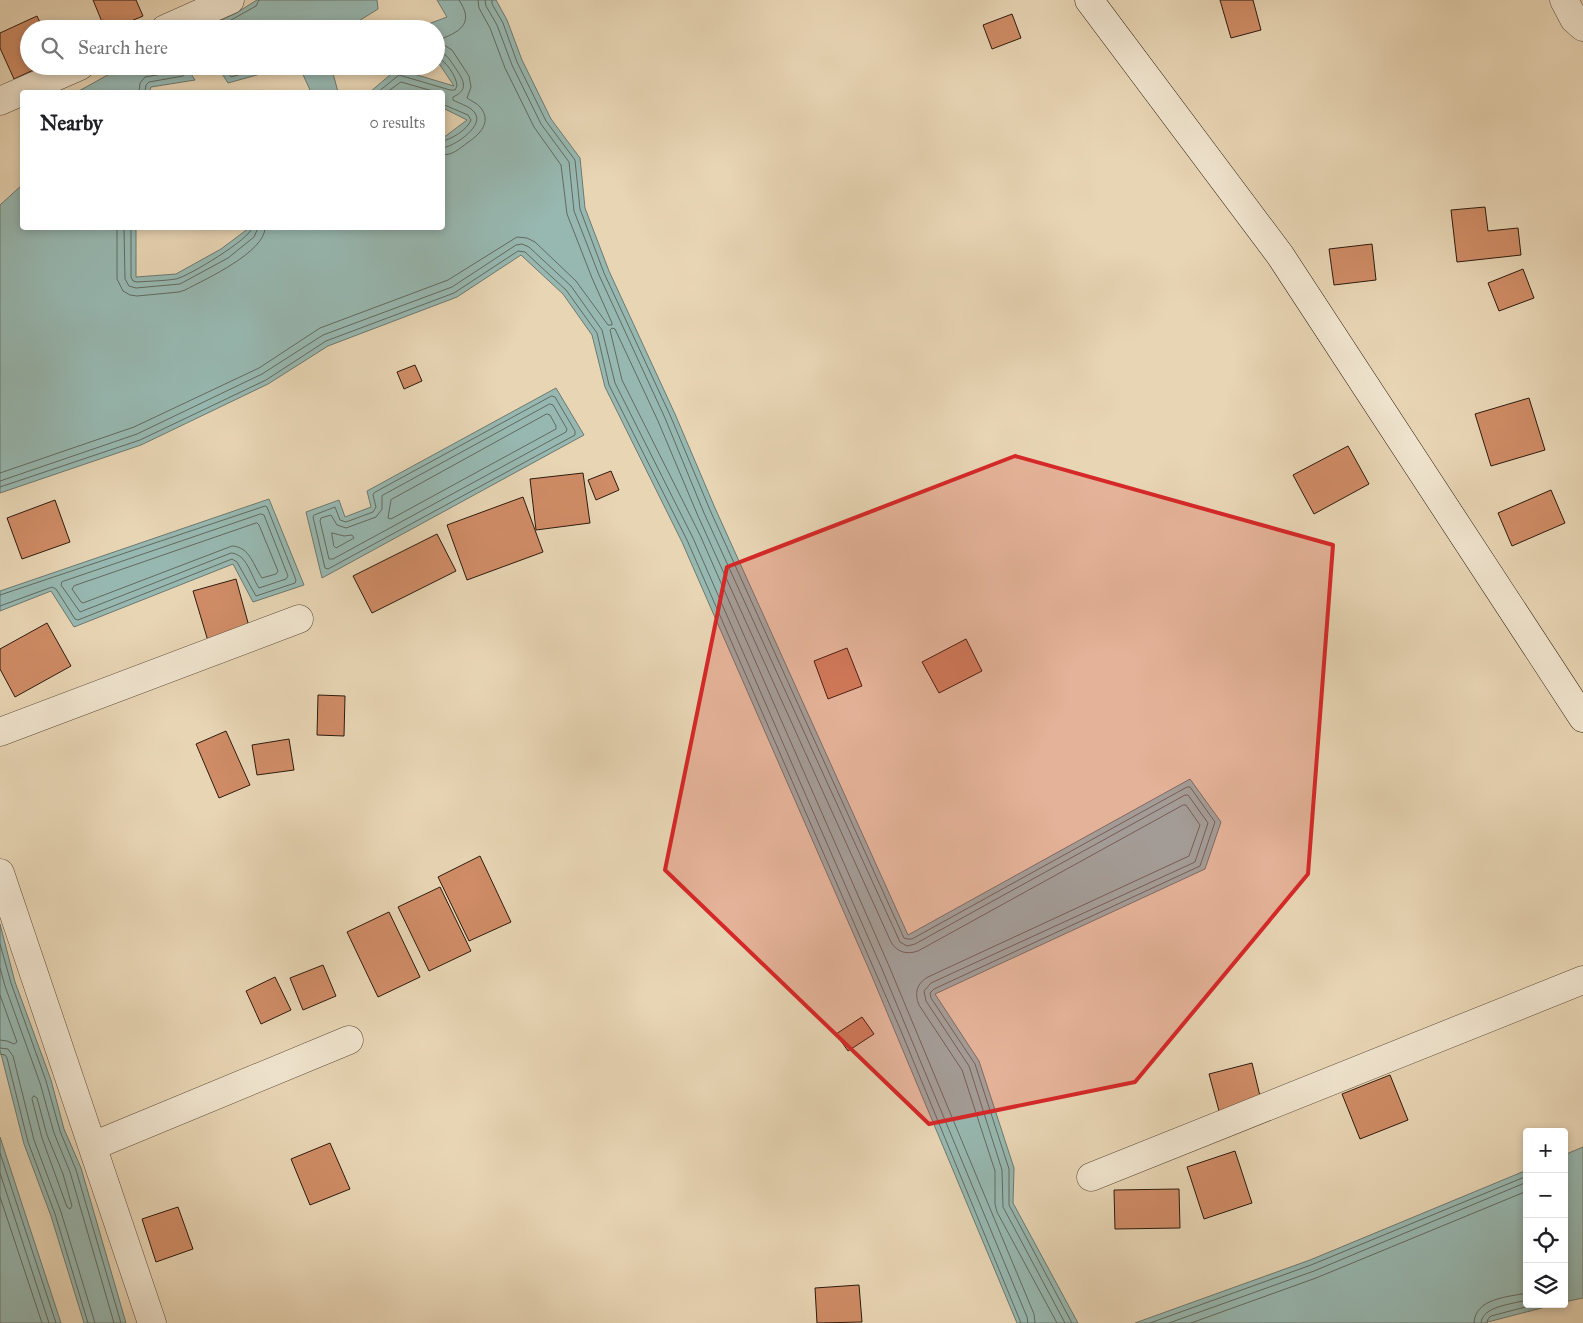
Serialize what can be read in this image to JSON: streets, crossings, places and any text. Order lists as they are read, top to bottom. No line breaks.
{"page":{"search":"Search here","heading":["Nearby","0 results"],"map_buttons":["+","−"]}}
